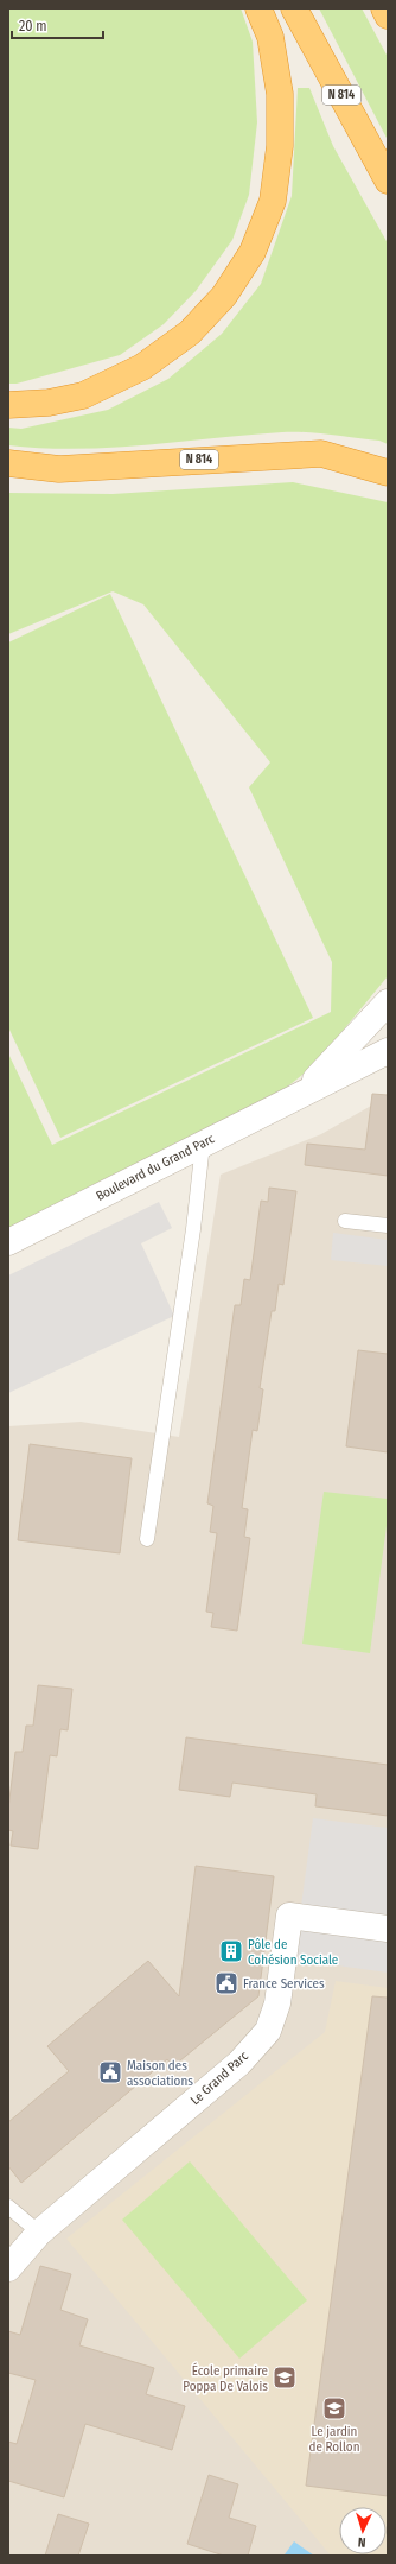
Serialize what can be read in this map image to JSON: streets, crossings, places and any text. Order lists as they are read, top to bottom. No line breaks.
{"streets":{"highway":["N 814"],"street":["Boulevard du Grand Parc","Le Grand Parc"]},"places":{"building":["Pôle de Cohésion Sociale"],"public building":["France Services","Maison des associations"],"school or university":["École primaire Poppa De Valois","Le jardin de Rollon"]},"scale_bar":"20 m","north":"bottom"}
